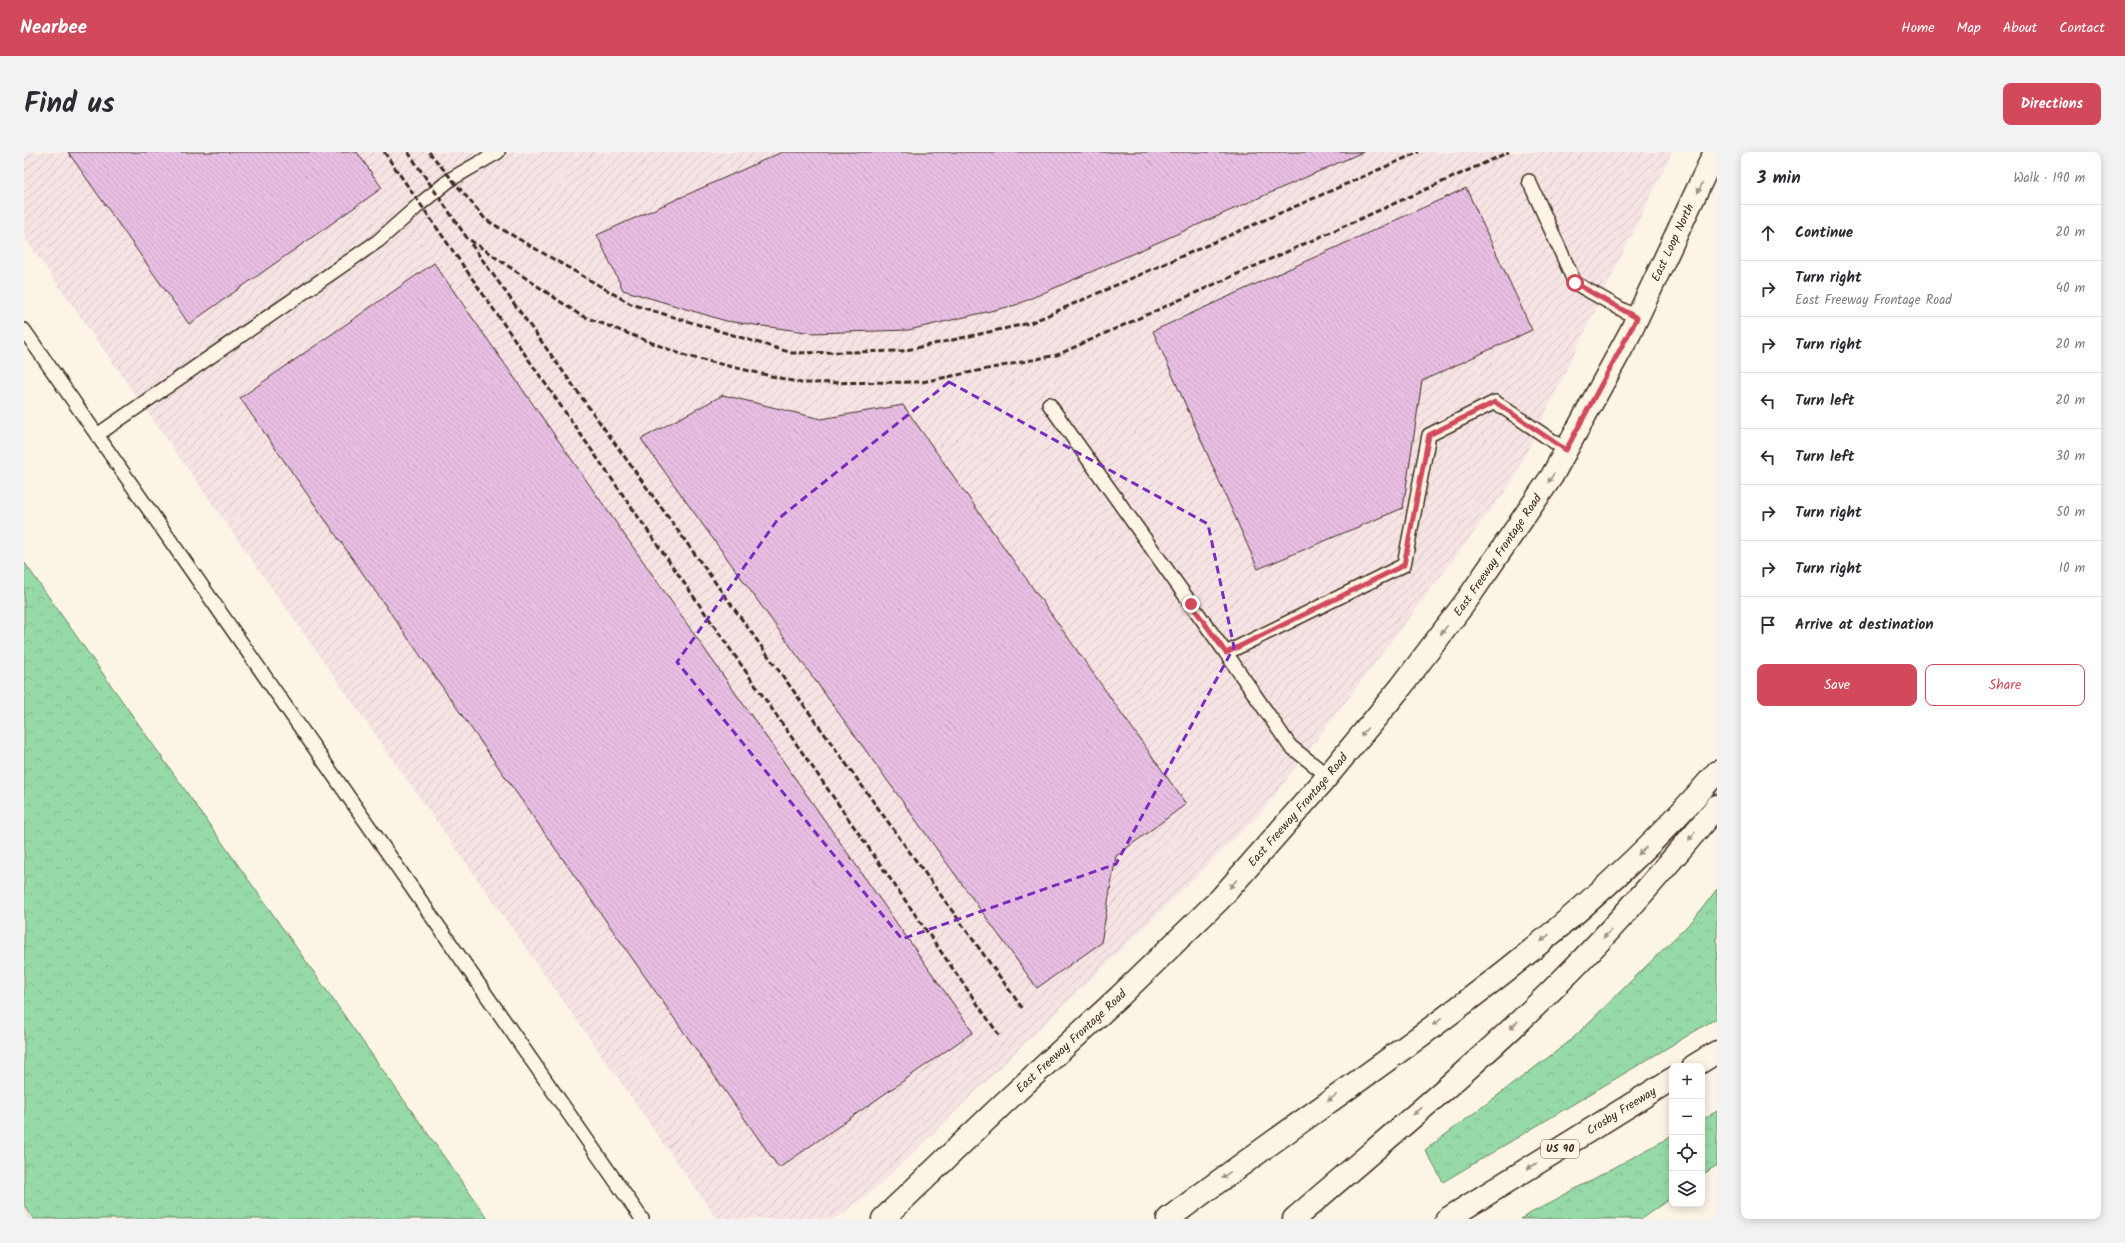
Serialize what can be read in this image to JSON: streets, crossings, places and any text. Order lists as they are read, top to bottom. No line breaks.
{"streets":{"main road":["East Loop North","East Freeway Frontage Road","Crosby Freeway","US 90"]},"crossings":[["East Loop North","East Freeway Frontage Road"]],"one_way":["East Loop North","East Freeway Frontage Road"],"page":{"header":"Nearbee","nav":["Home","Map","About","Contact"],"title":"Find us","buttons":["Directions",["Save","Share"]],"heading":["3 min","Walk · 190 m"],"list":[["Continue","20 m"],["Turn right","East Freeway Frontage Road","40 m"],["Turn right","20 m"],["Turn left","20 m"],["Turn left","30 m"],["Turn right","50 m"],["Turn right","10 m"],"Arrive at destination"],"map_buttons":["+","−"]}}
